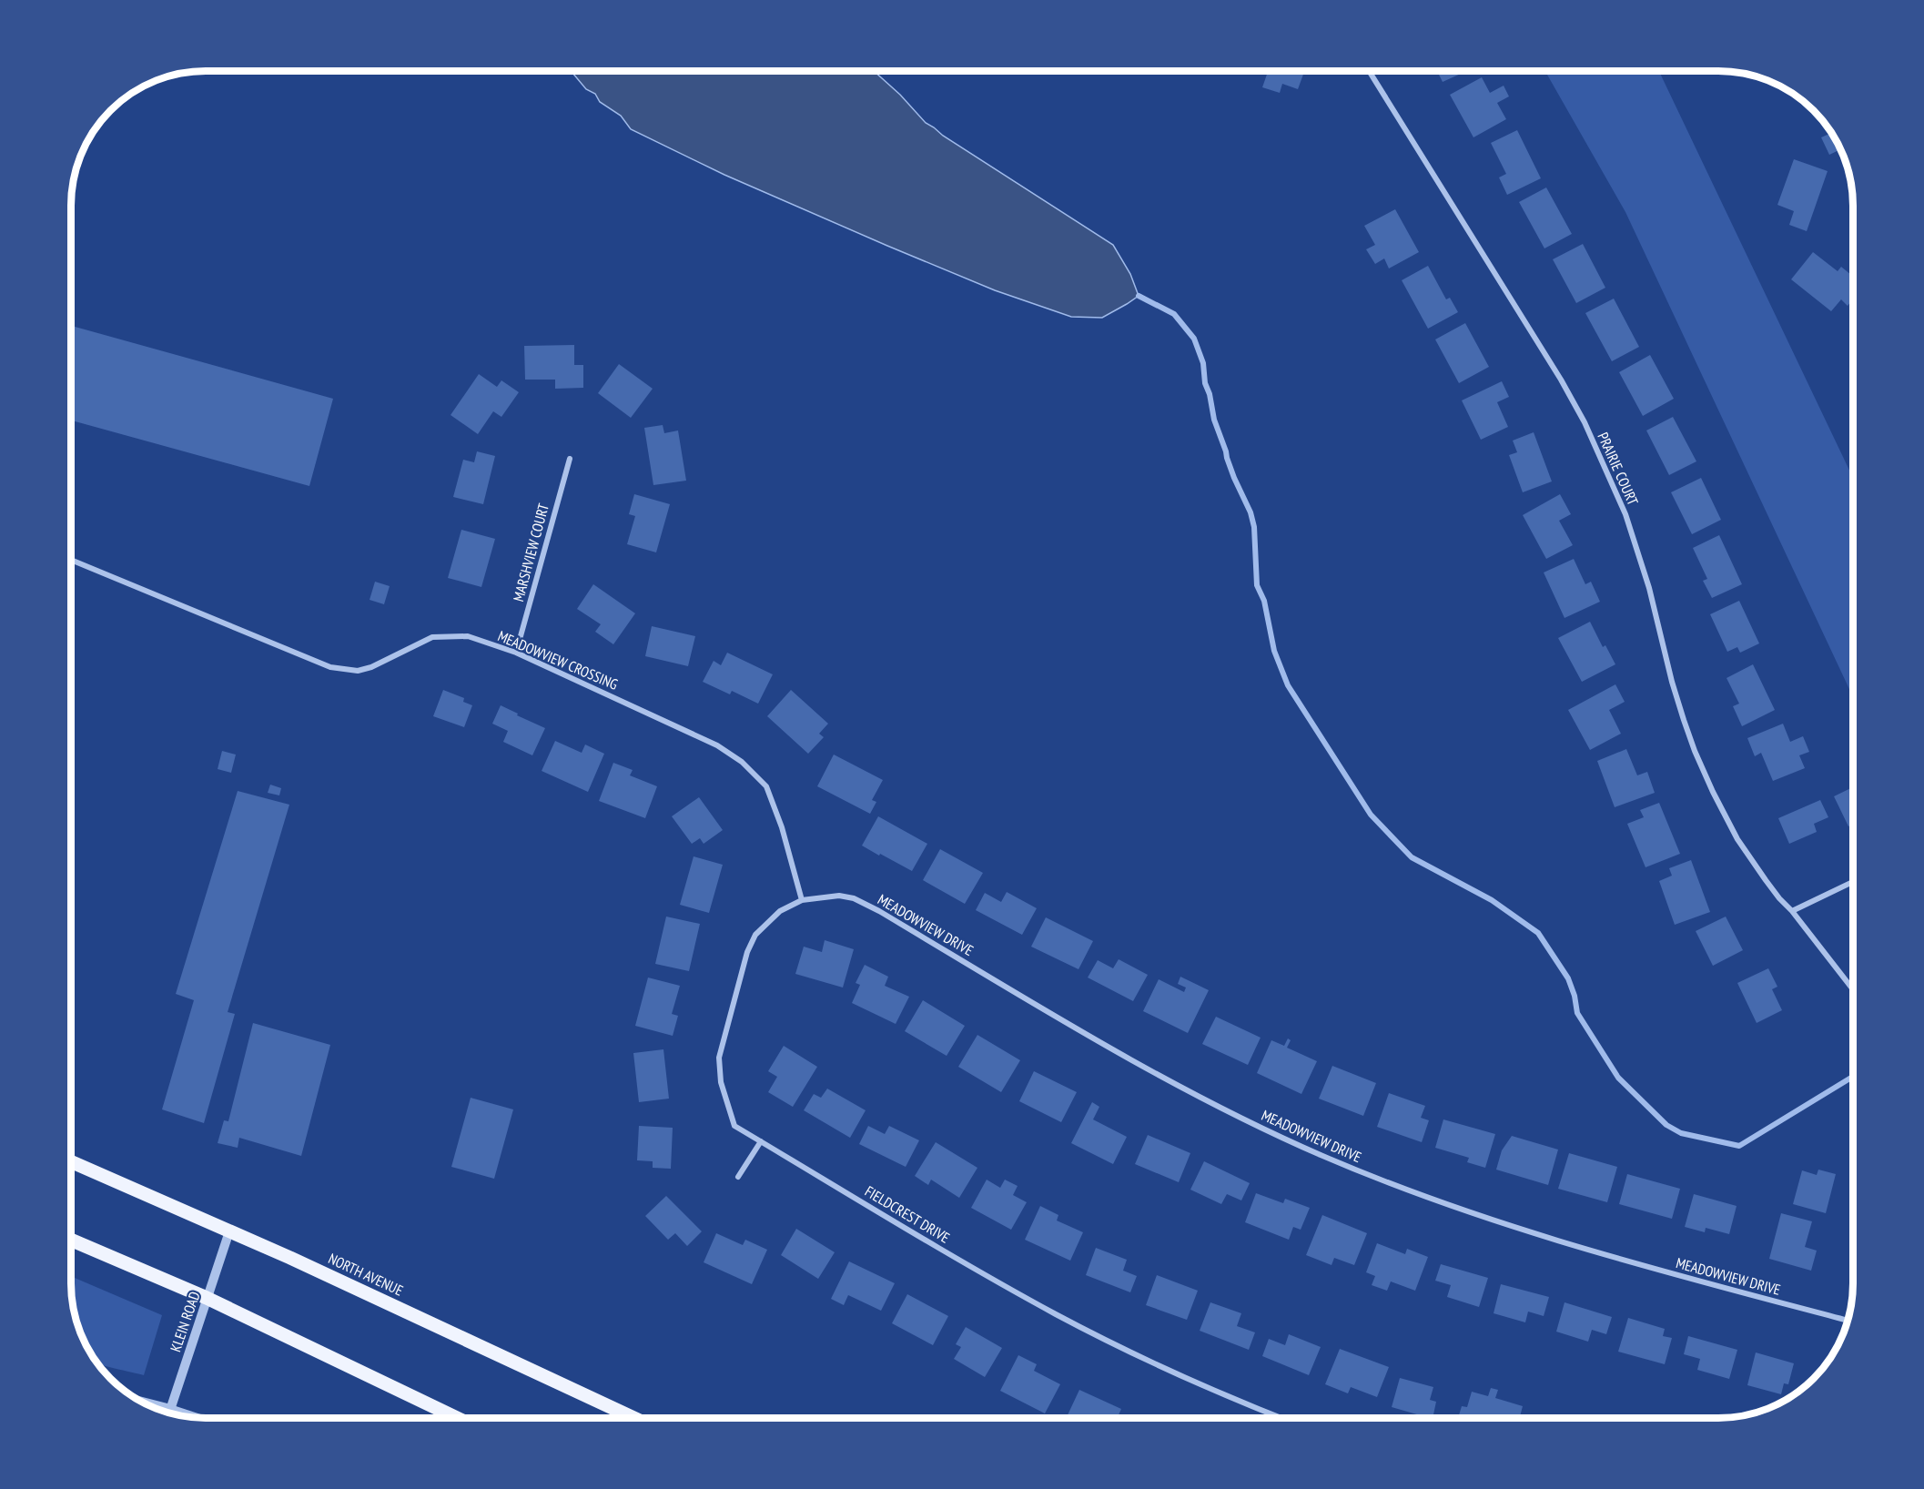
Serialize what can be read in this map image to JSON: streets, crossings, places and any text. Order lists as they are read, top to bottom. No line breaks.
{"streets":{"main road":["NORTH AVENUE"],"street":["PRAIRIE COURT","MARSHVIEW COURT","MEADOWVIEW CROSSING","MEADOWVIEW DRIVE","FIELDCREST DRIVE","KLEIN ROAD"]},"crossings":[["MARSHVIEW COURT","MEADOWVIEW CROSSING"],["MEADOWVIEW CROSSING","MEADOWVIEW DRIVE"],["MEADOWVIEW CROSSING","FIELDCREST DRIVE"],["MEADOWVIEW DRIVE","FIELDCREST DRIVE"],["NORTH AVENUE","KLEIN ROAD"]]}
